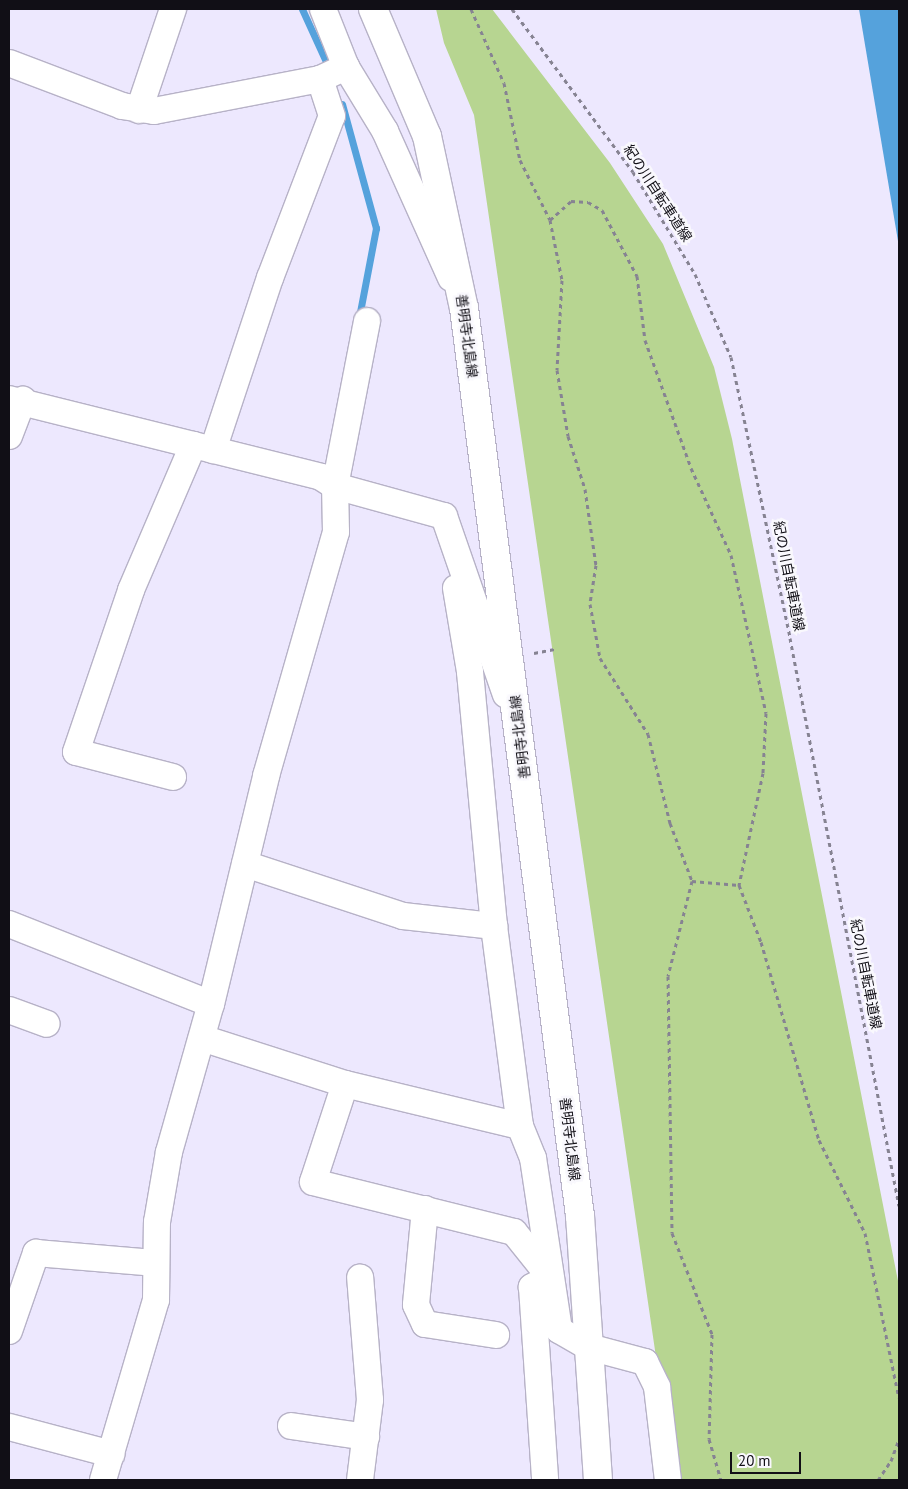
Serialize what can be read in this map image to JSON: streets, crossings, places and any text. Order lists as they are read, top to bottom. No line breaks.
{"streets":{"main road":["善明寺北島線"],"path":["紀の川自転車道線"]},"scale_bar":"20 m"}
